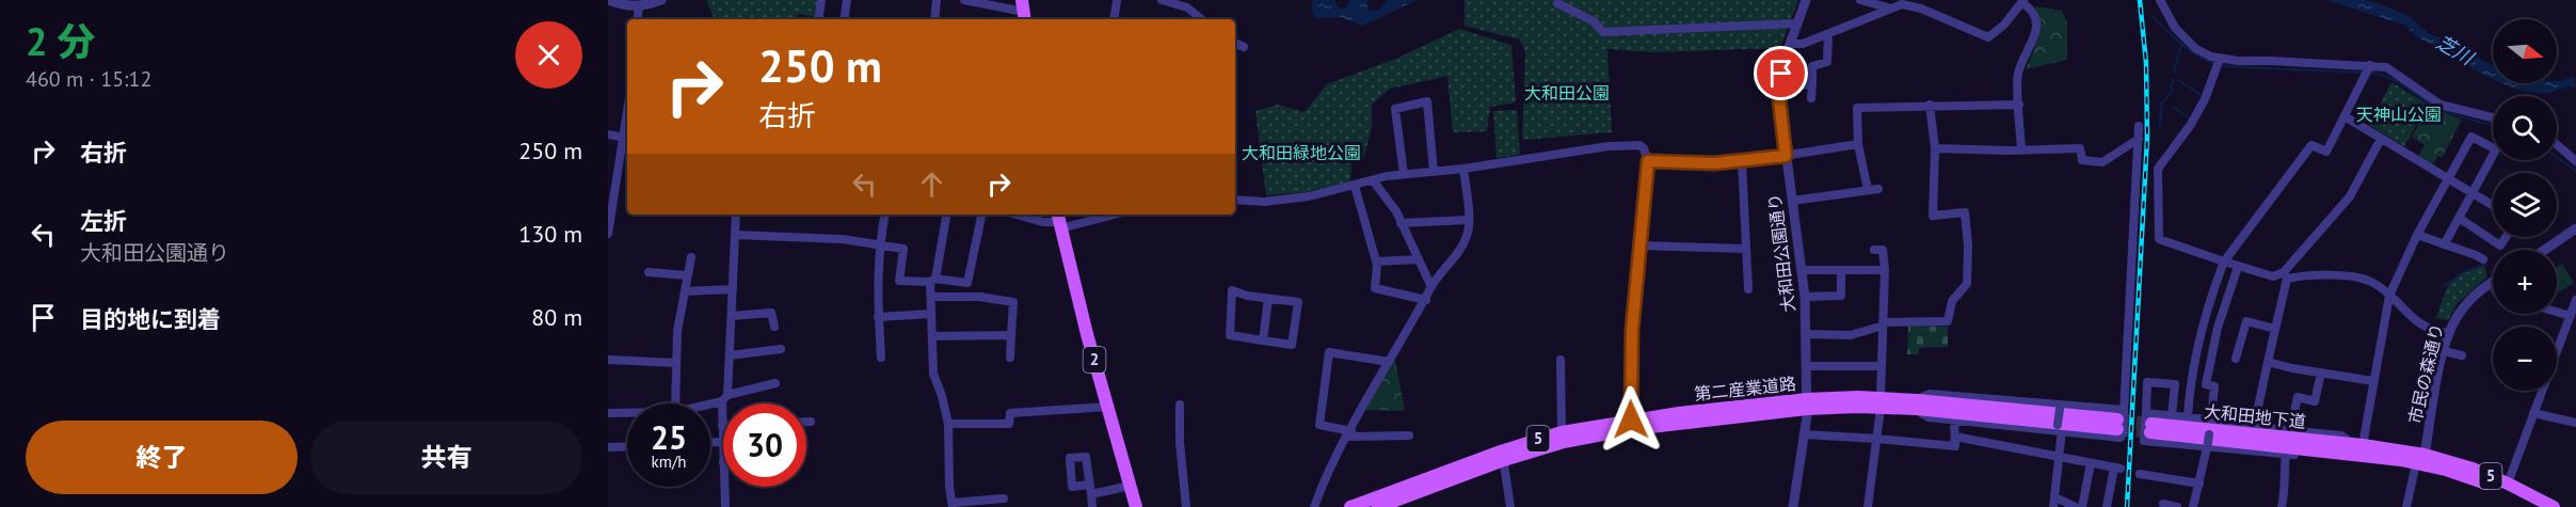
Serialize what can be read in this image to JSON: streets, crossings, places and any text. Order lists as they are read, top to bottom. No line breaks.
{"streets":{"main road":["2","第二産業道路","大和田地下道","5"],"street":["大和田公園通り","市民の森通り"]},"crossings":[["大和田公園通り","第二産業道路"],["市民の森通り","5"],["大和田地下道","5"]],"water":["芝川"],"parks":["大和田公園","天神山公園","大和田緑地公園"],"north":"right","page":{"heading":["2 分","460 m · 15:12"],"map_buttons":["+","−"],"turn":["250 m","右折"],"list":[{"name":"右折","value":"250 m"},{"name":"左折","note":"大和田公園通り","value":"130 m"},{"name":"目的地に到着","value":"80 m"}],"speed":"25 km/h","limit":"30","buttons":["終了","共有"]}}
